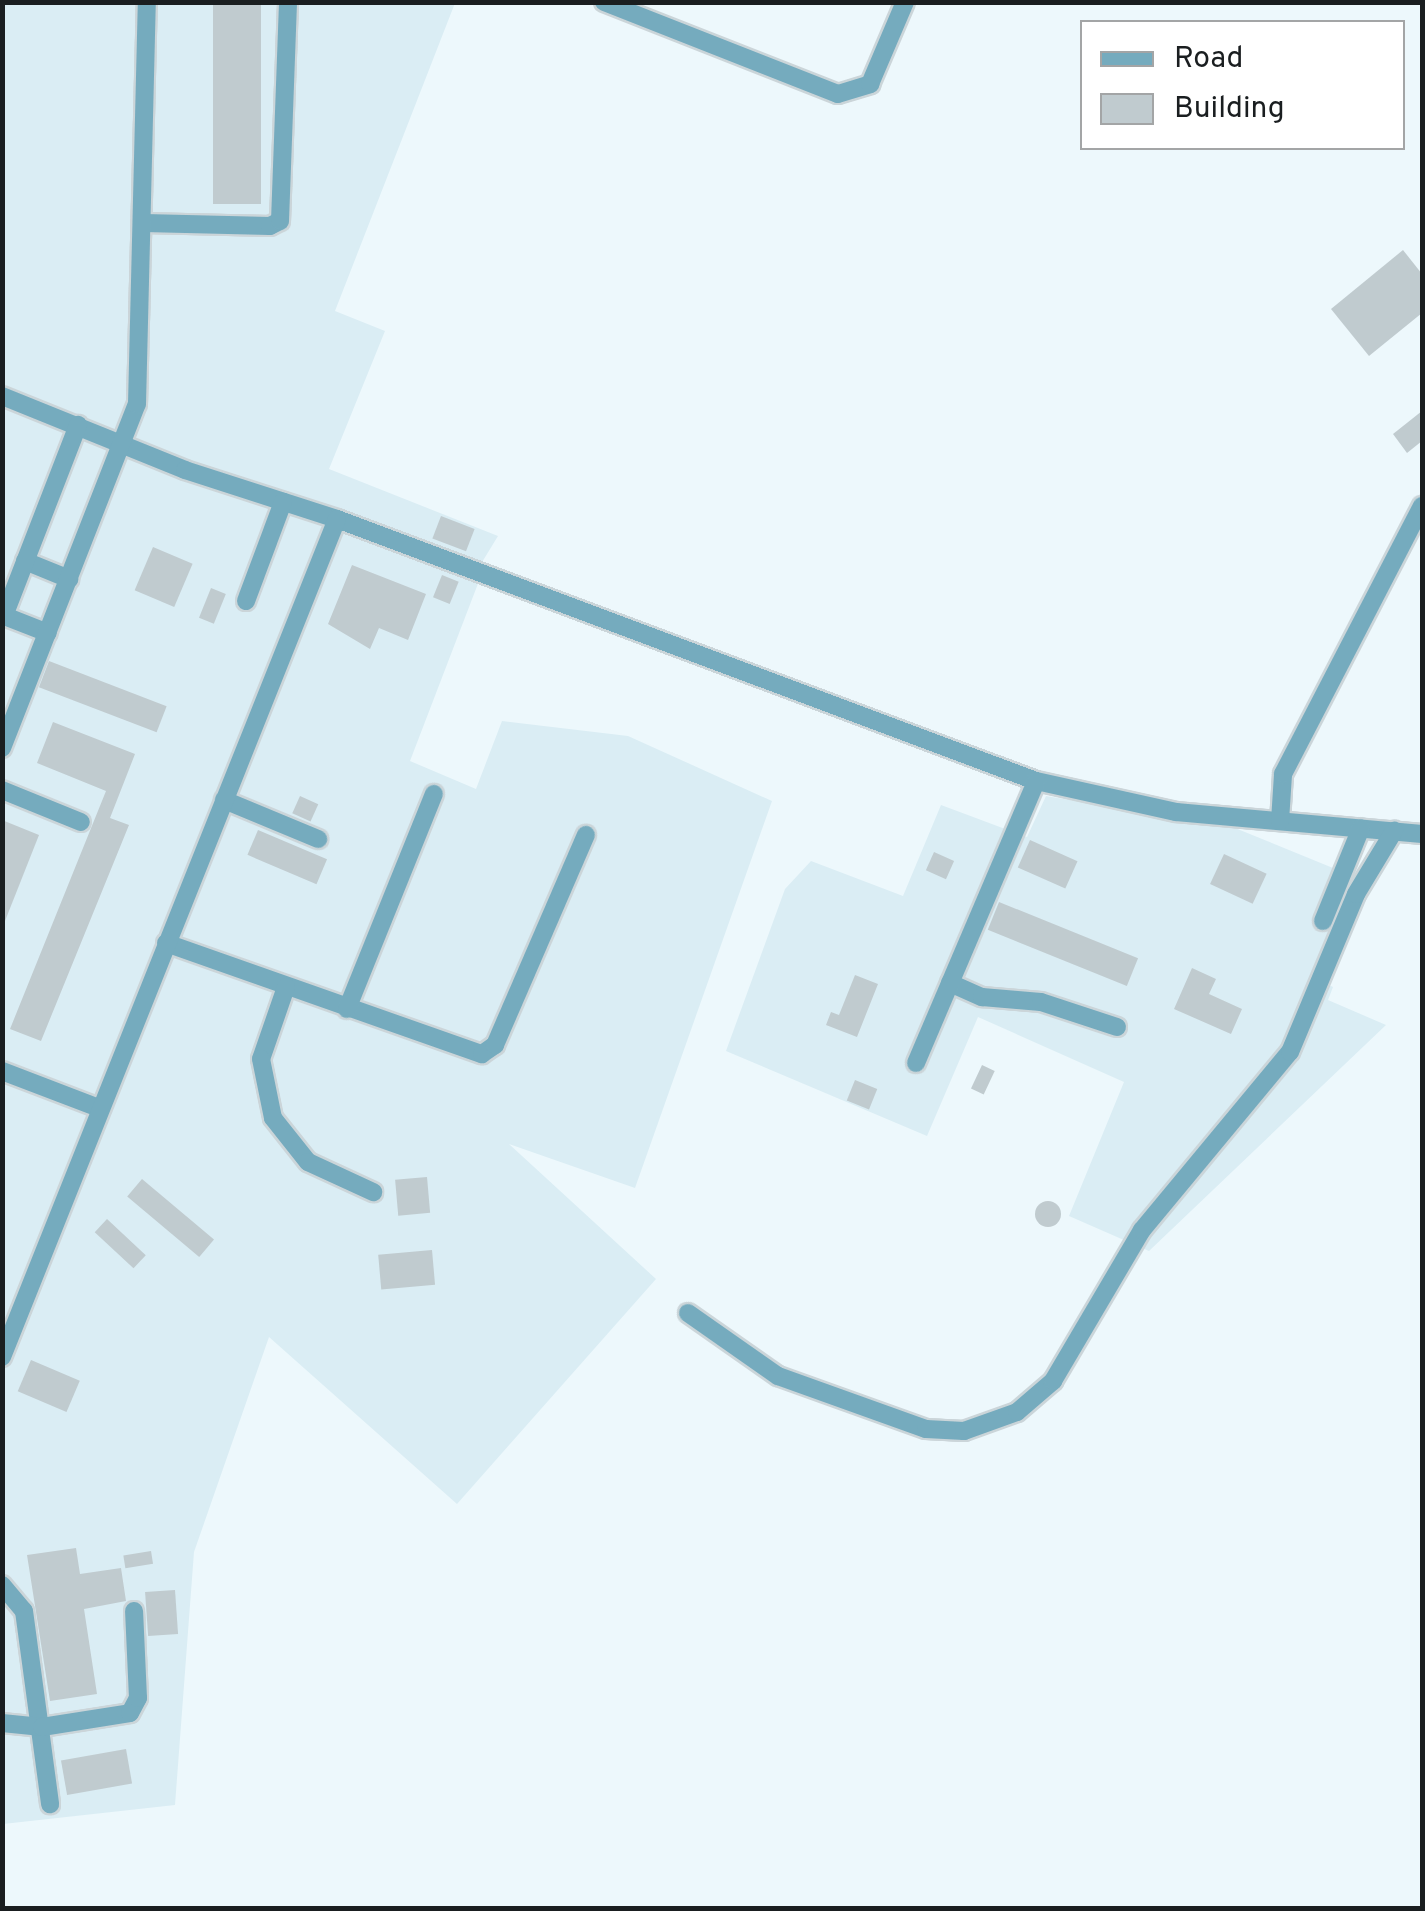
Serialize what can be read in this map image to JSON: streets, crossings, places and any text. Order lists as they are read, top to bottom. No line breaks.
{"legend":["Road","Building"]}
